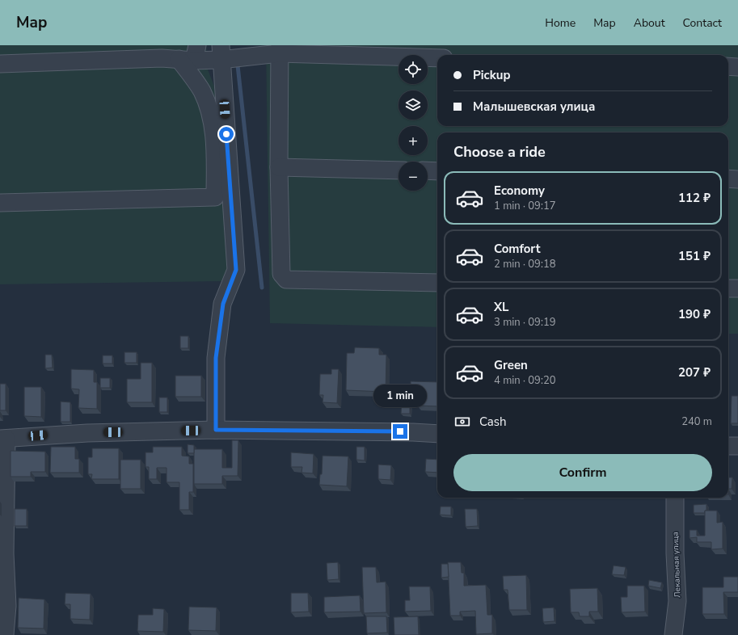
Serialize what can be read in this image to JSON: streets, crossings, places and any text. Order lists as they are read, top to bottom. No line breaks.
{"streets":{"street":["Лекальная улица"]},"page":{"header":"Map","nav":["Home","Map","About","Contact"],"map_buttons":["+","−"],"banner":["Pickup","Малышевская улица"],"heading":"Choose a ride","list":[{"name":"Economy","note":"1 min · 09:17","value":"112 ₽"},{"name":"Comfort","note":"2 min · 09:18","value":"151 ₽"},{"name":"XL","note":"3 min · 09:19","value":"190 ₽"},{"name":"Green","note":"4 min · 09:20","value":"207 ₽"}],"bubble":"1 min","pay":["Cash","240 m"],"buttons":"Confirm"}}
